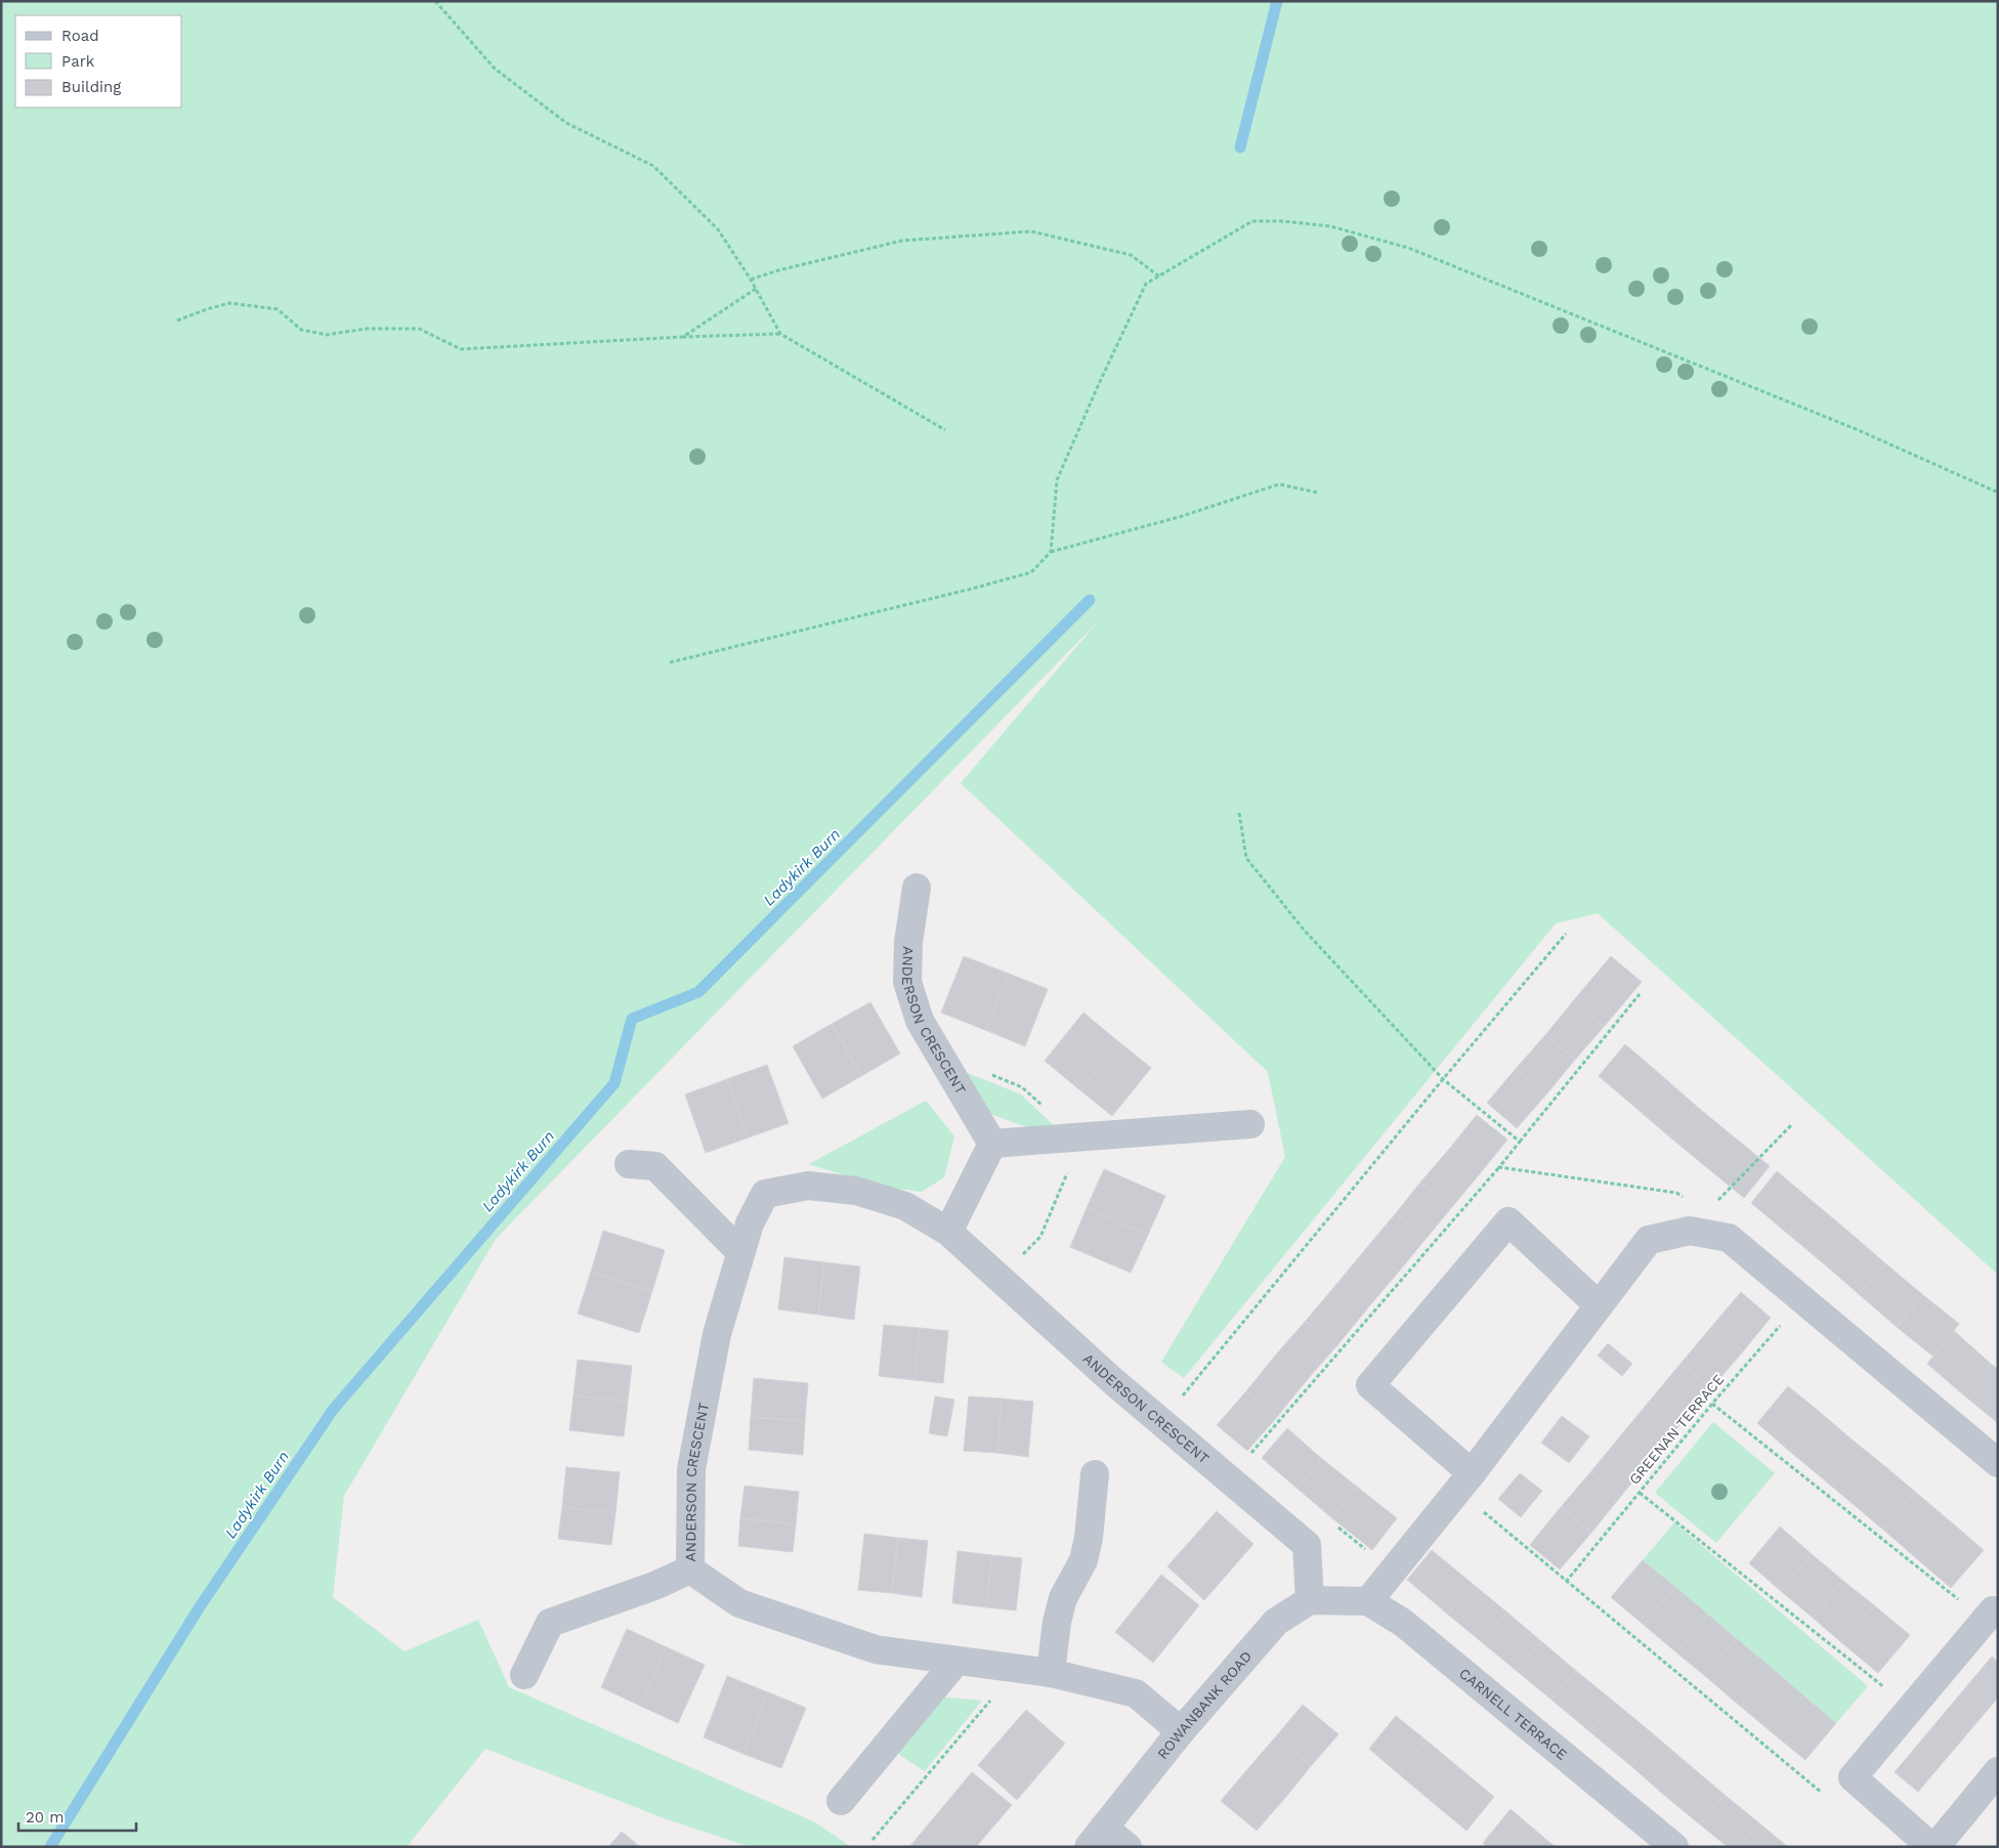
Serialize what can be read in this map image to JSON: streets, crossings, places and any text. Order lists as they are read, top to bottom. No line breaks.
{"streets":{"street":["ANDERSON CRESCENT","ROWANBANK ROAD","CARNELL TERRACE"],"path":["GREENAN TERRACE"]},"crossings":[["ANDERSON CRESCENT","ROWANBANK ROAD"]],"water":["Ladykirk Burn"],"legend":["Road","Park","Building"],"scale_bar":"20 m"}
